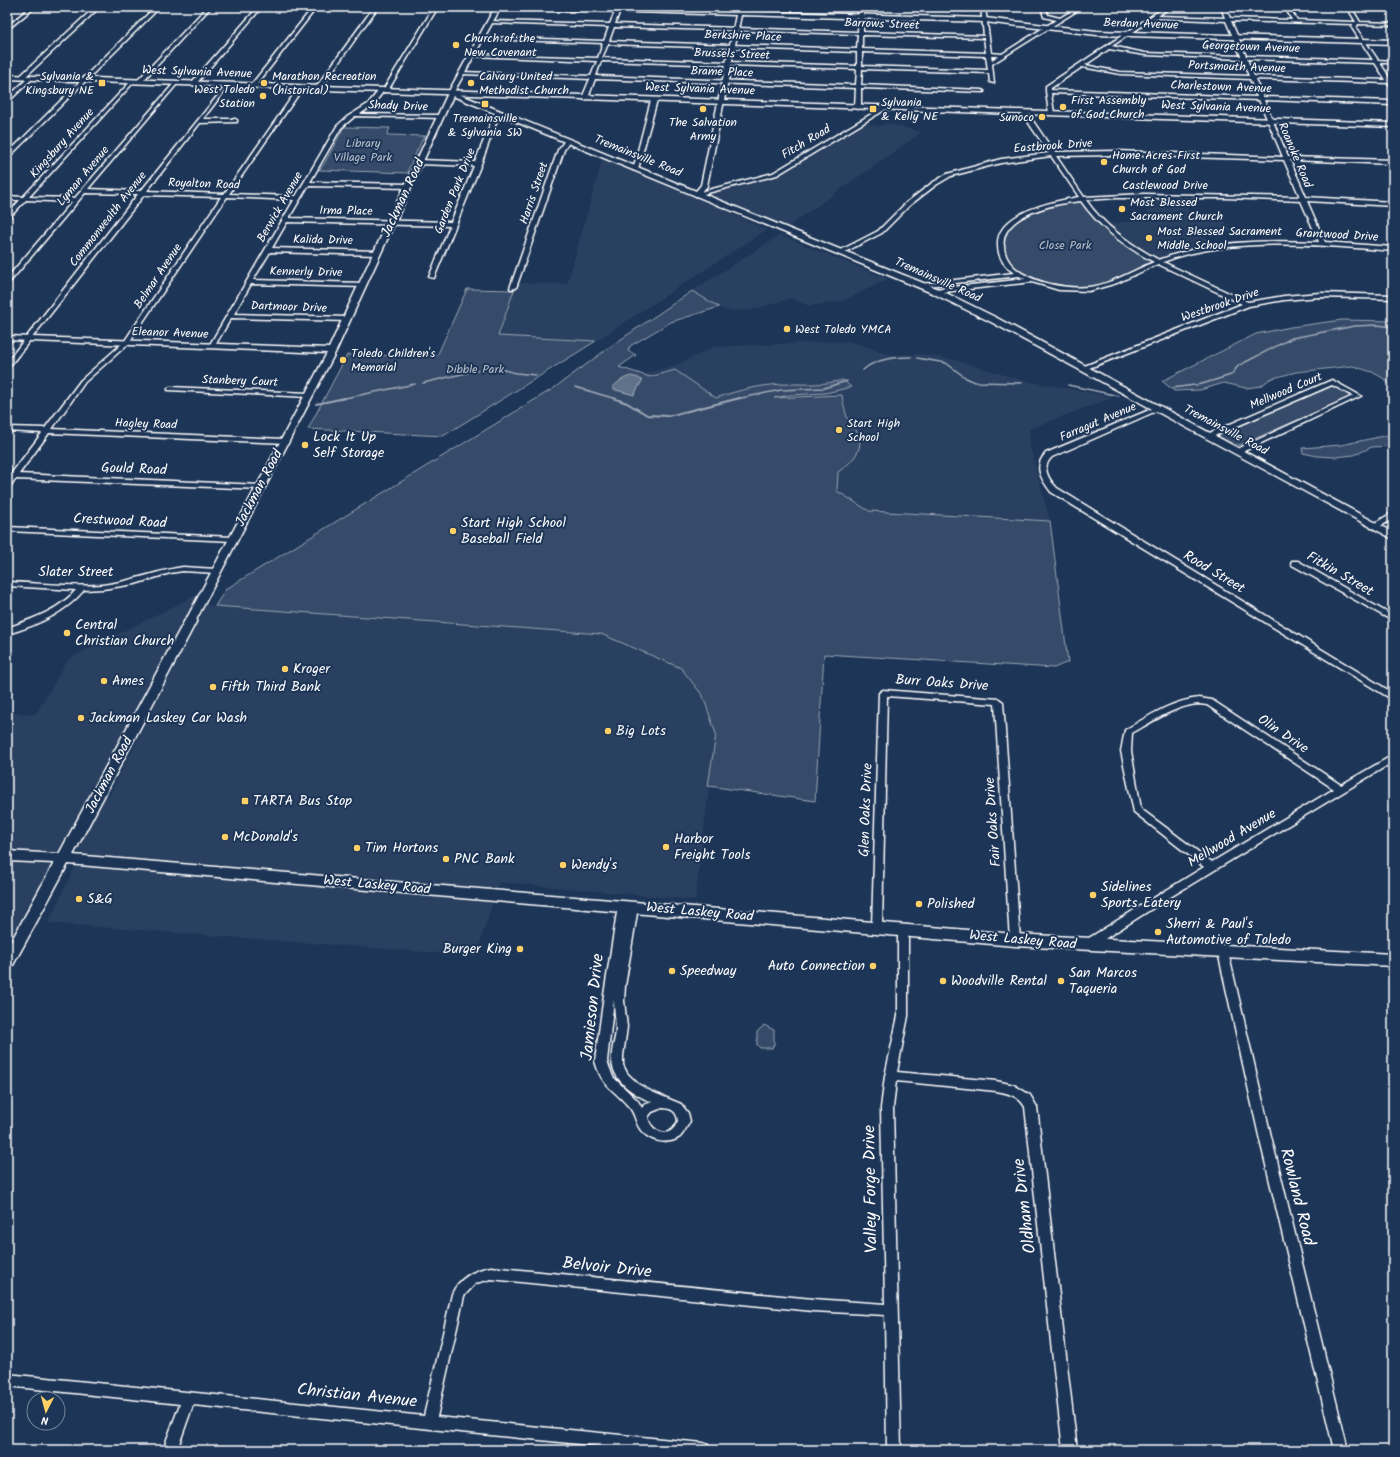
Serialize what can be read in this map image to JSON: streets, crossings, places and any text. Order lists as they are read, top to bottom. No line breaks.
{"streets":{"main road":["West Sylvania Avenue","Jackman Road","West Laskey Road"],"street":["Barrows Street","Berdan Avenue","Berkshire Place","Georgetown Avenue","Brussels Street","Portsmouth Avenue","Brame Place","Charlestown Avenue","Shady Drive","Fitch Road","Kingsbury Avenue","Eastbrook Drive","Roanoke Road","Tremainsville Road","Lyman Avenue","Royalton Road","Castlewood Drive","Garden Park Drive","Harris Street","Berwick Avenue","Irma Place","Commonwealth Avenue","Grantwood Drive","Kalida Drive","Kennerly Drive","Belmar Avenue","Westbrook Drive","Dartmoor Drive","Eleanor Avenue","Stanbery Court","Mellwood Court","Farragut Avenue","Hagley Road","Gould Road","Crestwood Road","Slater Street","Rood Street","Fitkin Street","Burr Oaks Drive","Olin Drive","Glen Oaks Drive","Fair Oaks Drive","Mellwood Avenue","Jamieson Drive","Valley Forge Drive","Rowland Road","Oldham Drive","Belvoir Drive","Christian Avenue"]},"crossings":[["Barrows Street","Jackman Road"],["Berdan Avenue","Roanoke Road"],["Berkshire Place","Jackman Road"],["Georgetown Avenue","Roanoke Road"],["Brussels Street","Jackman Road"],["Portsmouth Avenue","Roanoke Road"],["West Sylvania Avenue","Fitch Road"],["West Sylvania Avenue","Kingsbury Avenue"],["West Sylvania Avenue","Roanoke Road"],["West Sylvania Avenue","Tremainsville Road"],["West Sylvania Avenue","Lyman Avenue"],["West Sylvania Avenue","Jackman Road"],["West Sylvania Avenue","Berwick Avenue"],["West Sylvania Avenue","Commonwealth Avenue"],["West Sylvania Avenue","Belmar Avenue"],["Brame Place","Jackman Road"],["Charlestown Avenue","Roanoke Road"],["Shady Drive","Jackman Road"],["Shady Drive","Berwick Avenue"],["Fitch Road","Tremainsville Road"],["Eastbrook Drive","Roanoke Road"],["Eastbrook Drive","Tremainsville Road"],["Roanoke Road","Castlewood Drive"],["Roanoke Road","Grantwood Drive"],["Tremainsville Road","Garden Park Drive"],["Tremainsville Road","Harris Street"],["Tremainsville Road","Jackman Road"],["Tremainsville Road","Westbrook Drive"],["Tremainsville Road","Mellwood Court"],["Tremainsville Road","Farragut Avenue"],["Lyman Avenue","Royalton Road"],["Royalton Road","Berwick Avenue"],["Royalton Road","Commonwealth Avenue"],["Royalton Road","Belmar Avenue"],["Castlewood Drive","Grantwood Drive"],["Garden Park Drive","Irma Place"],["Jackman Road","Irma Place"],["Jackman Road","Kalida Drive"],["Jackman Road","Kennerly Drive"],["Jackman Road","Dartmoor Drive"],["Jackman Road","Eleanor Avenue"],["Jackman Road","Stanbery Court"],["Jackman Road","Hagley Road"],["Jackman Road","Gould Road"],["Jackman Road","Crestwood Road"],["Jackman Road","Slater Street"],["Jackman Road","West Laskey Road"],["Berwick Avenue","Irma Place"],["Berwick Avenue","Kalida Drive"],["Berwick Avenue","Kennerly Drive"],["Berwick Avenue","Dartmoor Drive"],["Berwick Avenue","Eleanor Avenue"],["Commonwealth Avenue","Eleanor Avenue"],["Belmar Avenue","Eleanor Avenue"],["Belmar Avenue","Hagley Road"],["Belmar Avenue","Gould Road"],["Farragut Avenue","Rood Street"],["Burr Oaks Drive","Glen Oaks Drive"],["Burr Oaks Drive","Fair Oaks Drive"],["Olin Drive","Mellwood Avenue"],["Glen Oaks Drive","West Laskey Road"],["Fair Oaks Drive","West Laskey Road"],["Mellwood Avenue","West Laskey Road"],["West Laskey Road","Jamieson Drive"],["West Laskey Road","Valley Forge Drive"],["West Laskey Road","Rowland Road"],["Valley Forge Drive","Oldham Drive"],["Valley Forge Drive","Belvoir Drive"],["Belvoir Drive","Christian Avenue"]],"parks":["Library Village Park","Close Park","Dibble Park"],"places":{"other":["Church of the New Covenant","Marathon Recreation (historical)","Calvary United Methodist Church","West Toledo Station","First Assembly of God Church","The Salvation Army","Sunoco","Home Acres First Church of God","Most Blessed Sacrament Church","Most Blessed Sacrament Middle School","West Toledo YMCA","Toledo Children's Memorial","Start High School","Lock It Up Self Storage","Start High School Baseball Field","Central Christian Church","Kroger","Ames","Fifth Third Bank","Jackman Laskey Car Wash","Big Lots","McDonald's","Harbor Freight Tools","Tim Hortons","PNC Bank","Wendy's","Sidelines Sports Eatery","S&G","Polished","Sherri & Paul's Automotive of Toledo","Burger King","Auto Connection","Speedway","Woodville Rental","San Marcos Taqueria"],"transit":["Sylvania & Kingsbury NE","Tremainsville & Sylvania SW","Sylvania & Kelly NE","TARTA Bus Stop"]},"north":"bottom"}
